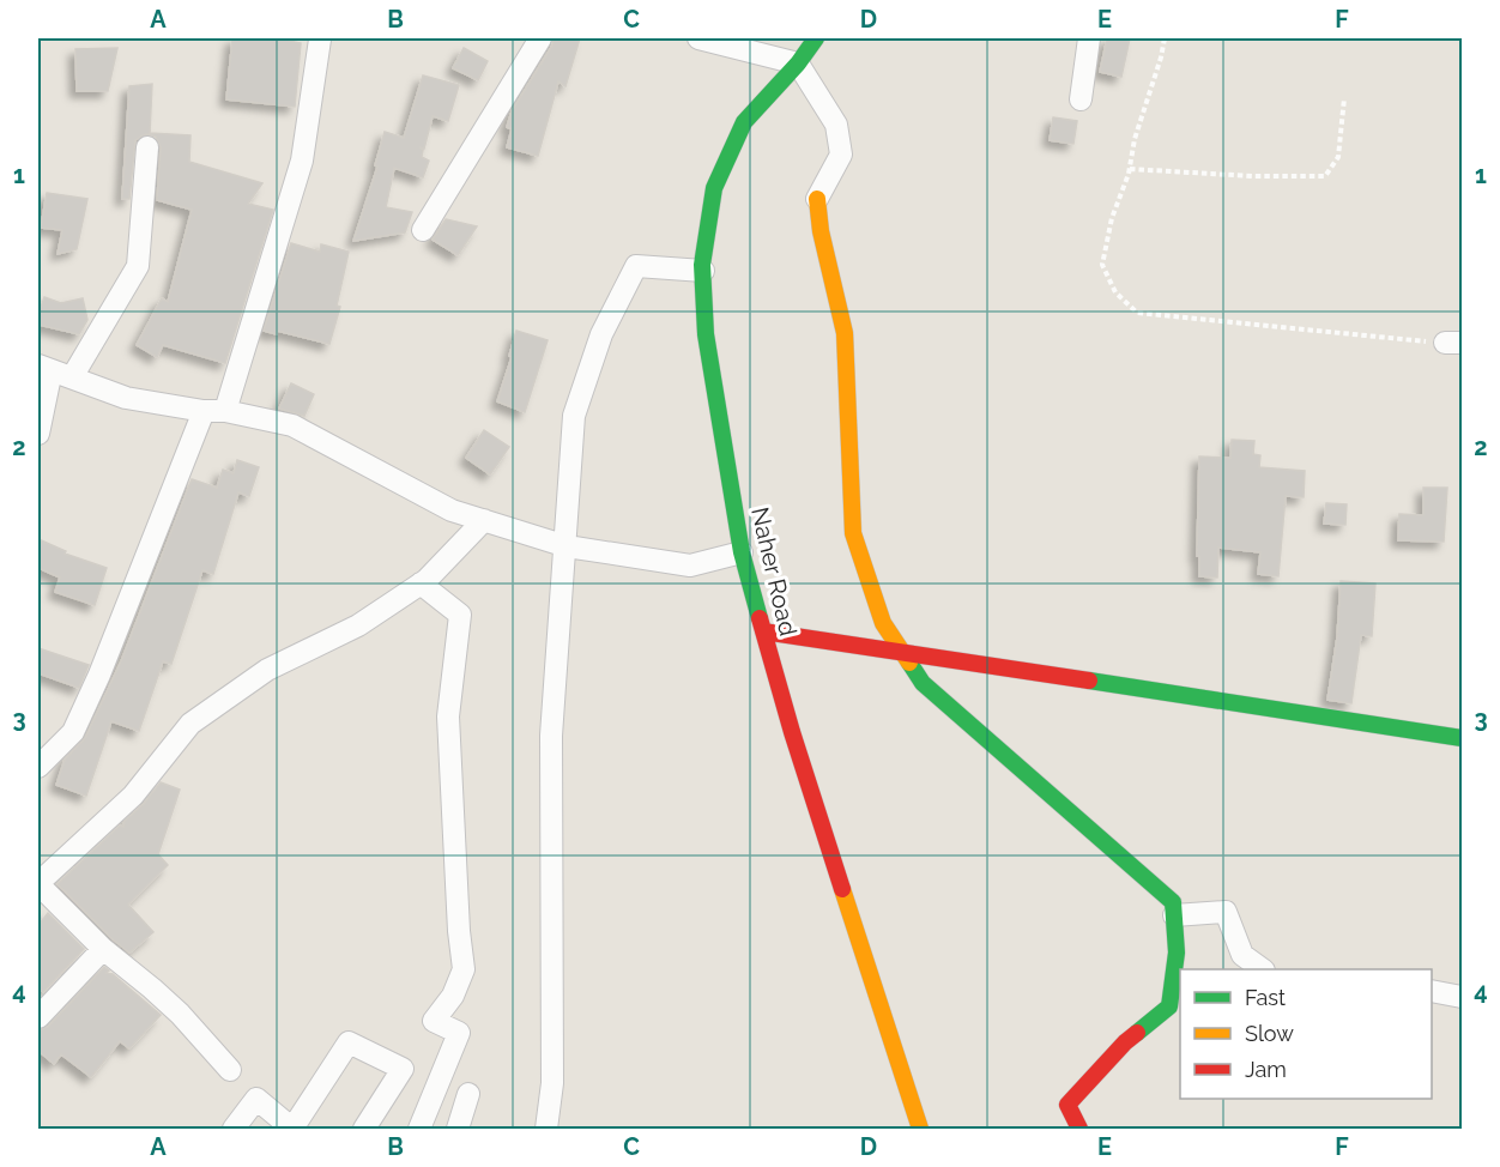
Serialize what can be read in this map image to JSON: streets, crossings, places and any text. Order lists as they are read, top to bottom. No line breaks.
{"streets":{"main road":["Naher Road"]},"legend":["Fast","Slow","Jam"],"grid":{"columns":["A","B","C","D","E","F"],"rows":["1","2","3","4"]}}
